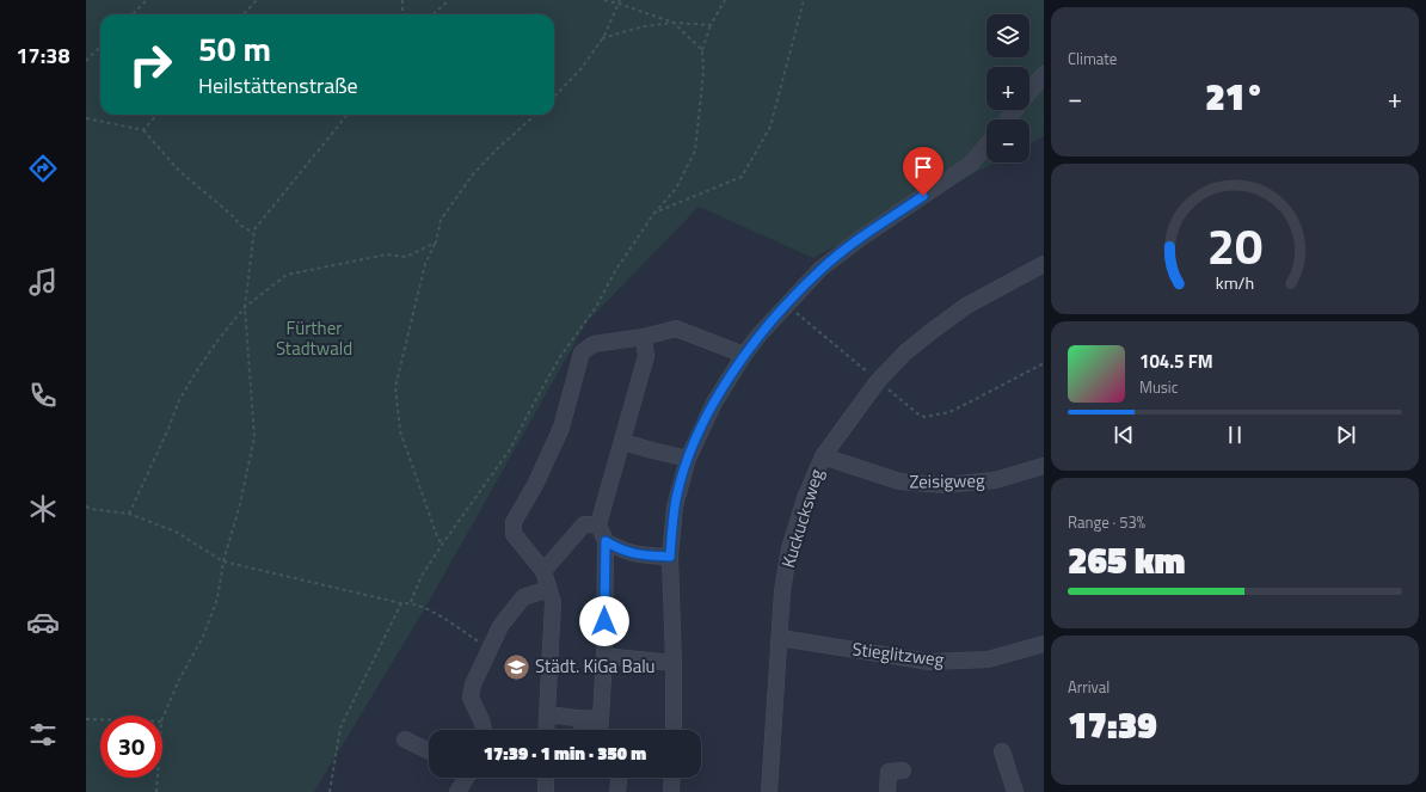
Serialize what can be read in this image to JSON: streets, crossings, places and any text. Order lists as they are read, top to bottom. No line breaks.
{"streets":{"street":["Zeisigweg","Kuckucksweg","Stieglitzweg"]},"crossings":[["Zeisigweg","Kuckucksweg"],["Kuckucksweg","Stieglitzweg"]],"parks":["Fürther Stadtwald"],"places":{"school or university":["Städt. KiGa Balu"]},"page":{"tabs":"17:38","tile":["Climate",["Range · 53%","265 km"],["Arrival","17:39"]],"map_buttons":["+","−"],"turn":["50 m","Heilstättenstraße"],"heat":["−","21°","+"],"song":["104.5 FM","Music"],"limit":"30","trip":"17:39 · 1 min · 350 m","gauge":["20","km/h"]}}
